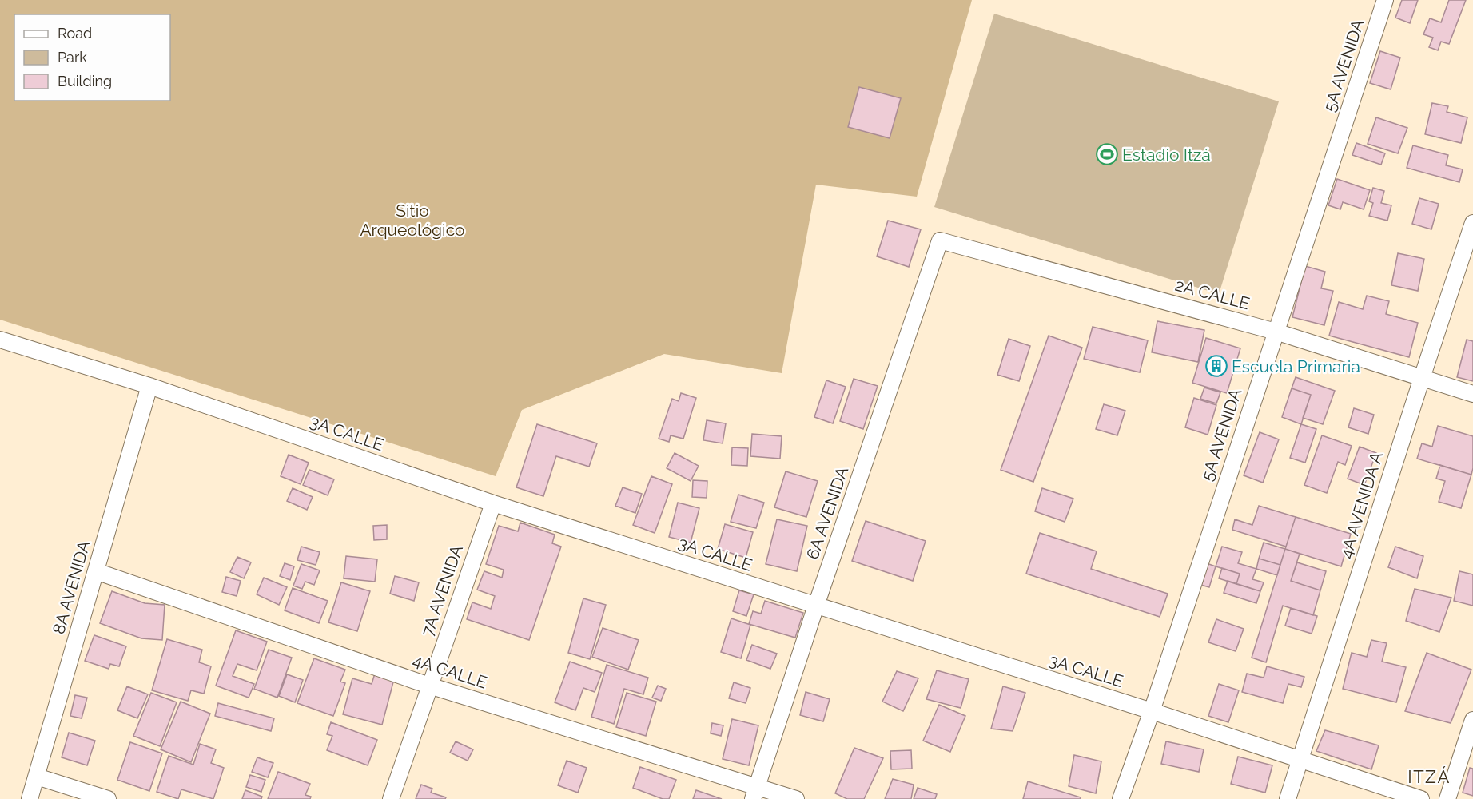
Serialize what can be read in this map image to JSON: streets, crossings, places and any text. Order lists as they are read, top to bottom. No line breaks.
{"streets":{"street":["5A AVENIDA","2A CALLE","3A CALLE","4A AVENIDA A","6A AVENIDA","8A AVENIDA","7A AVENIDA","4A CALLE"]},"crossings":[["5A AVENIDA","2A CALLE"],["5A AVENIDA","3A CALLE"],["2A CALLE","4A AVENIDA A"],["2A CALLE","6A AVENIDA"],["3A CALLE","4A AVENIDA A"],["3A CALLE","6A AVENIDA"],["3A CALLE","8A AVENIDA"],["3A CALLE","7A AVENIDA"],["6A AVENIDA","4A CALLE"],["8A AVENIDA","4A CALLE"],["7A AVENIDA","4A CALLE"]],"districts":["ITZÁ"],"parks":["Sitio Arqueológico"],"places":{"sports":["Estadio Itzá"],"building":["Escuela Primaria"]},"legend":["Road","Park","Building"]}
